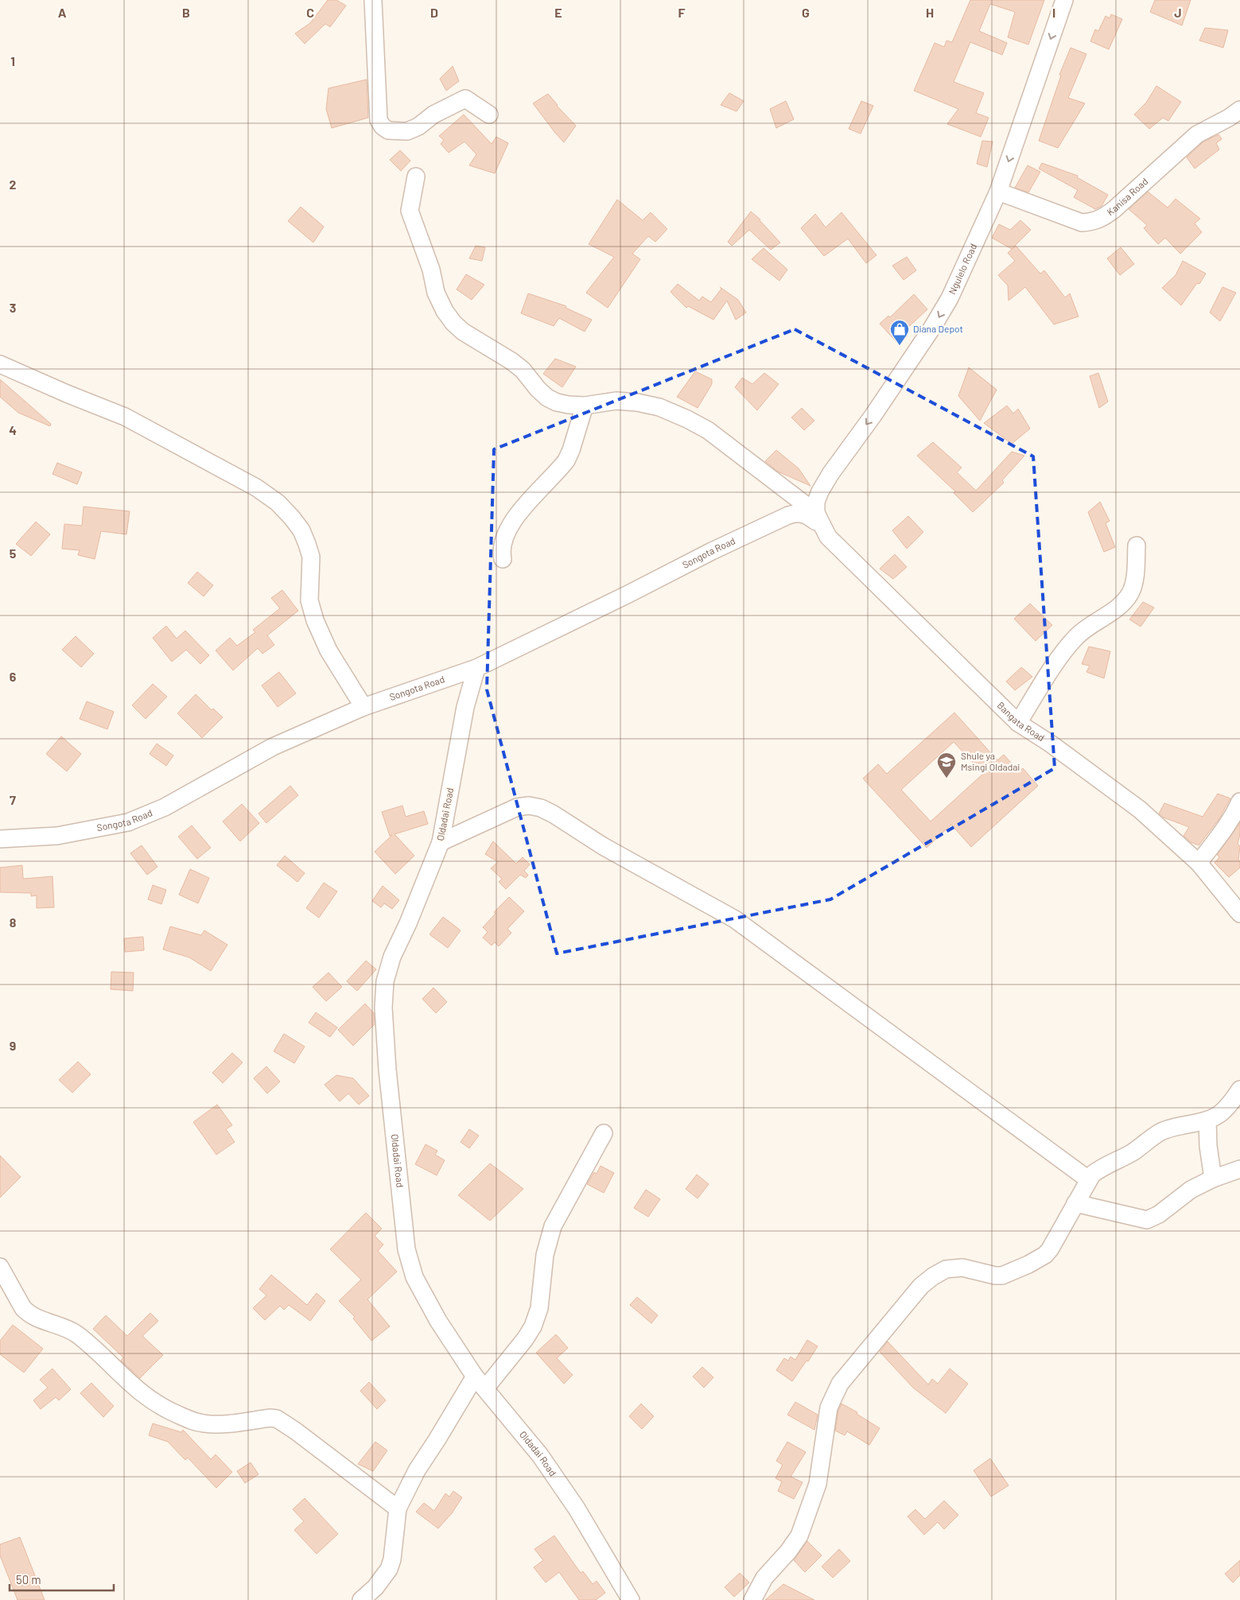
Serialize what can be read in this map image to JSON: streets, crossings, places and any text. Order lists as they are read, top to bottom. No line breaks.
{"streets":{"street":["Kanisa Road","Ngulelo Road","Songota Road","Bangata Road","Oldadai Road"]},"crossings":[["Kanisa Road","Ngulelo Road"],["Ngulelo Road","Songota Road"],["Ngulelo Road","Bangata Road"],["Songota Road","Bangata Road"],["Songota Road","Oldadai Road"]],"one_way":["Ngulelo Road"],"places":{"shop":["Diana Depot"],"school or university":["Shule ya Msingi Oldadai"]},"scale_bar":"50 m","grid":{"columns":["A","B","C","D","E","F","G","H","I","J"],"rows":["1","2","3","4","5","6","7","8","9"]}}
